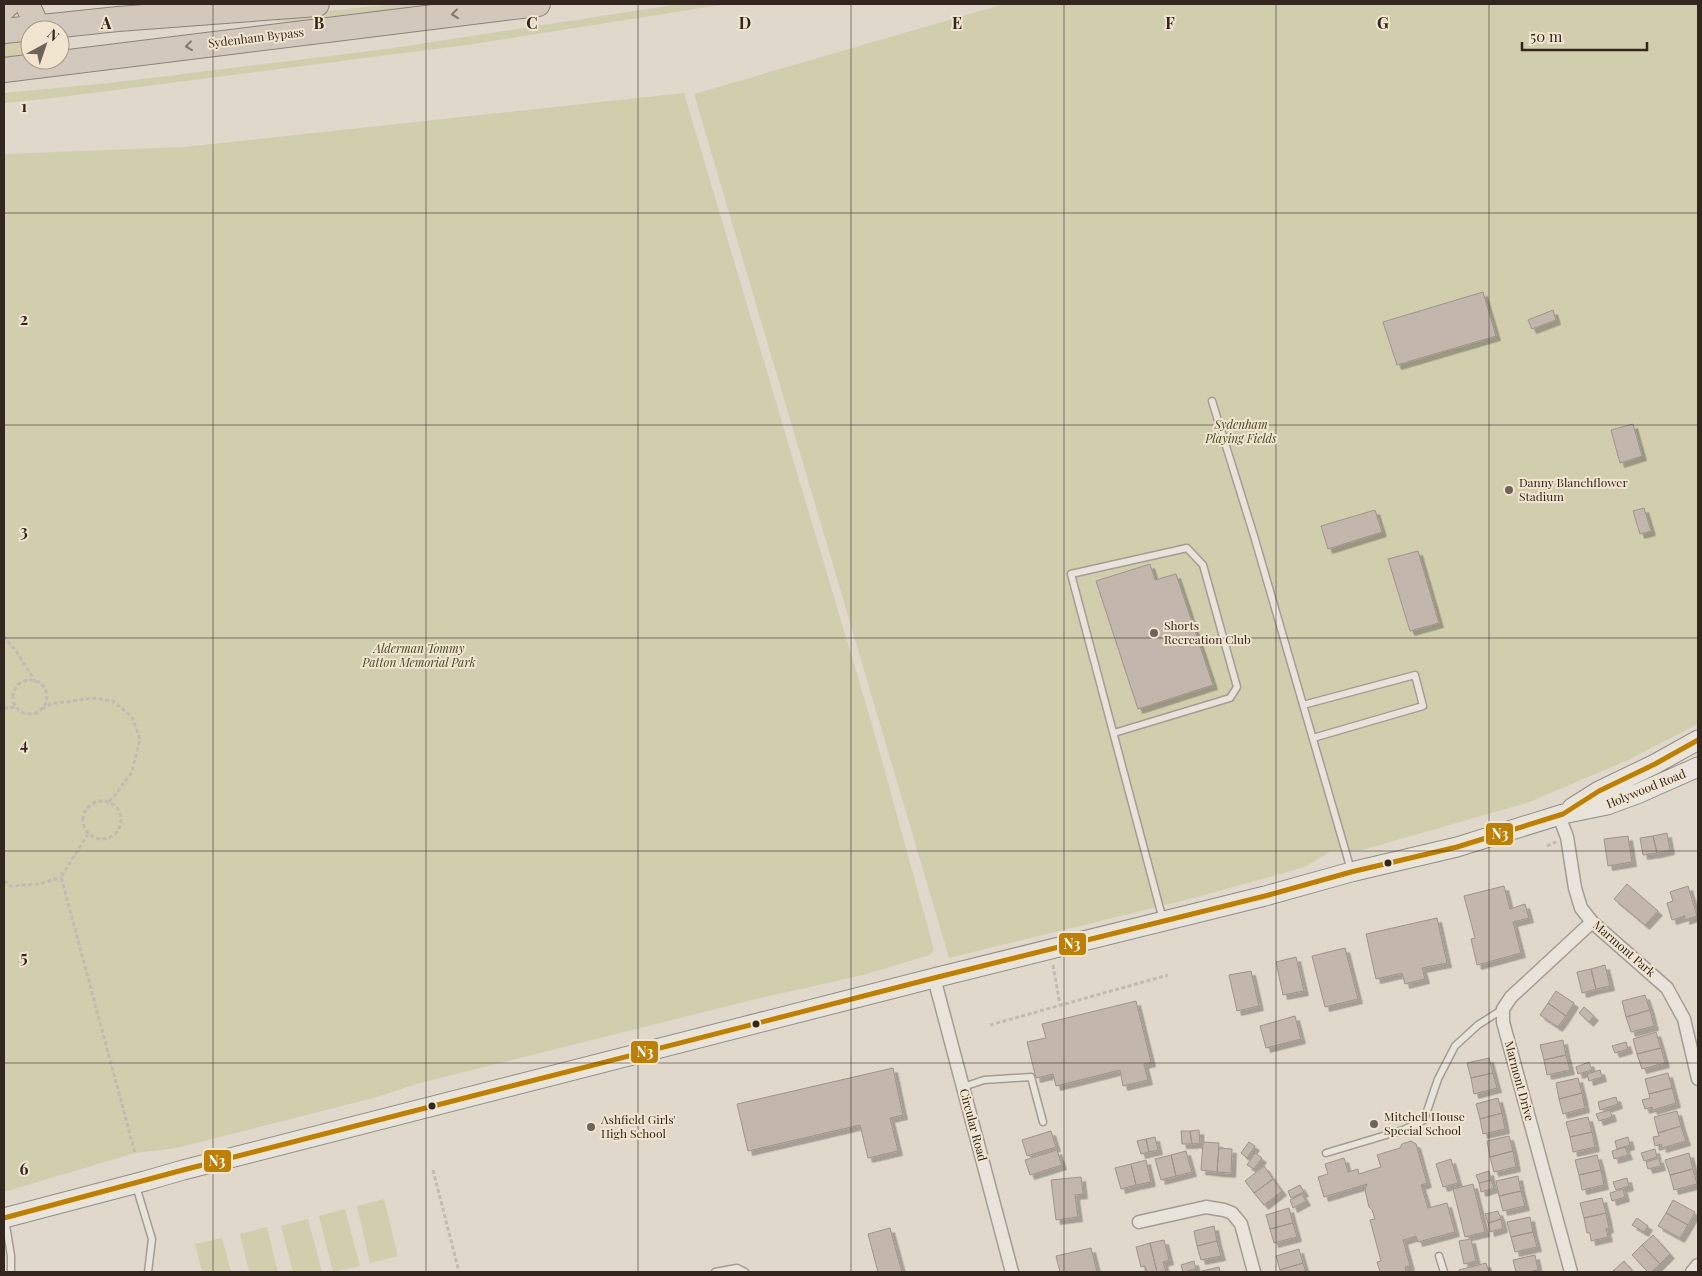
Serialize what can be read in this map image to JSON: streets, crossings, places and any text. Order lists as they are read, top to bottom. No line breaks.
{"streets":{"highway":["Sydenham Bypass"],"main road":["Holywood Road"],"street":["Marmont Park","Marmont Drive","Circular Road"]},"crossings":[["Holywood Road","Marmont Park"],["Holywood Road","Circular Road"]],"parks":["Sydenham Playing Fields","Alderman Tommy Patton Memorial Park"],"places":["Danny Blanchflower Stadium","Shorts Recreation Club","Mitchell House Special School","Ashfield Girls' High School"],"lines":["transit line N3"],"scale_bar":"50 m","north":"top right","grid":{"columns":["A","B","C","D","E","F","G"],"rows":["1","2","3","4","5","6"]}}
